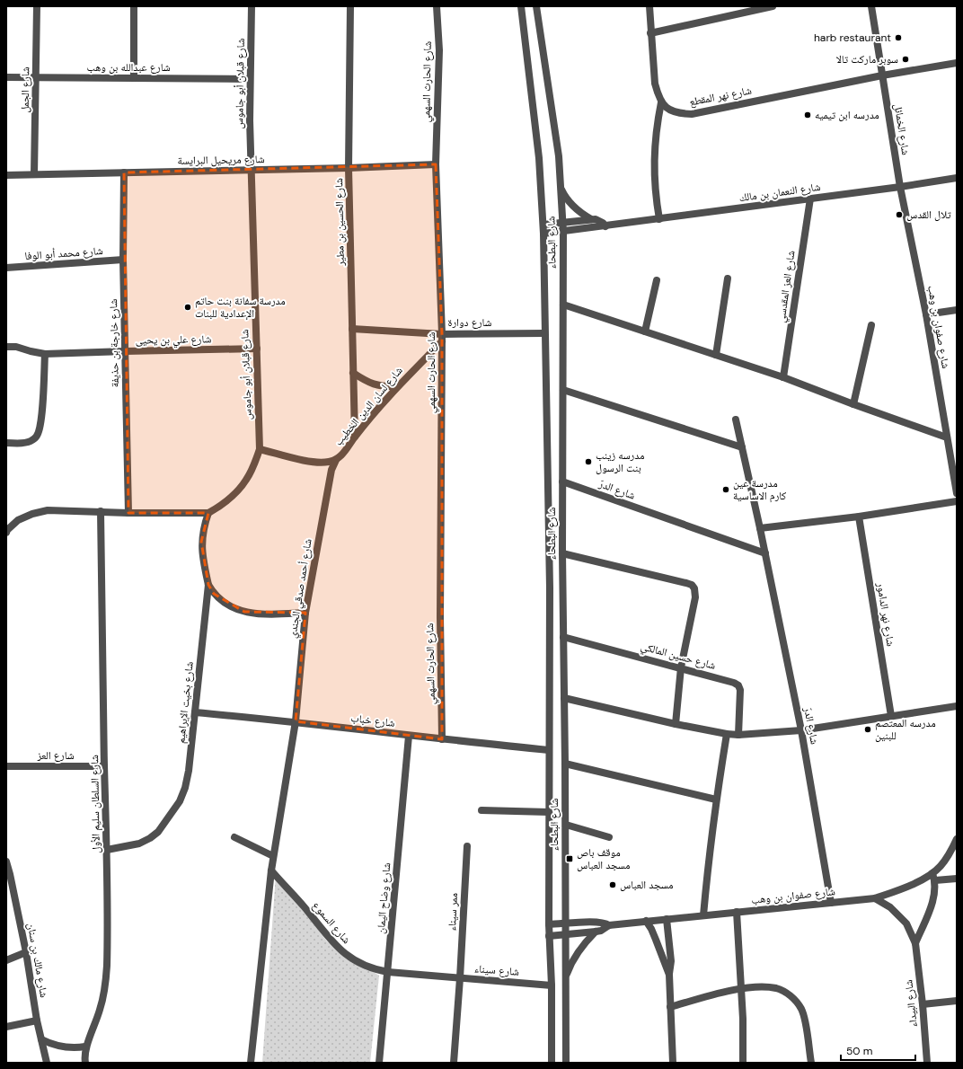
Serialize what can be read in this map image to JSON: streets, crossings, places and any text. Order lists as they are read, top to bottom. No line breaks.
{"streets":{"street":["شارع عبدالله بن وهب","شارع الحارث السهمي","شارع قبلان أبو جاموس","شارع الجمل","شارع نهر المقطع","شارع الخمائل","شارع مريحيل البرايسة","شارع النعمان بن مالك","شارع الحسين بن مطير","شارع البطحاء","شارع محمد أبو الوفا","شارع العز المقدسي","شارع دوارة","شارع صفوان بن وهب","شارع علي بن يحيى","شارع خارجة بن حذيفة","شارع لسان الدين الخطيب","شارع الدرّ","شارع أحمد صدقي الجندي","شارع نهر الدامور","شارع حسين المالكي","شارع بخيت الإبراهيم","شارع خباب","شارع العز","شارع السلطان سليم الأول","شارع وضاح اليمان","ممر سيناء","شارع السموع","شارع مالك بن سنان","شارع سيناء","شارع البيداء"]},"crossings":[["شارع عبدالله بن وهب","شارع قبلان أبو جاموس"],["شارع عبدالله بن وهب","شارع الجمل"],["شارع الحارث السهمي","شارع مريحيل البرايسة"],["شارع الحارث السهمي","شارع دوارة"],["شارع الحارث السهمي","شارع لسان الدين الخطيب"],["شارع الحارث السهمي","شارع خباب"],["شارع قبلان أبو جاموس","شارع مريحيل البرايسة"],["شارع قبلان أبو جاموس","شارع علي بن يحيى"],["شارع قبلان أبو جاموس","شارع لسان الدين الخطيب"],["شارع قبلان أبو جاموس","شارع بخيت الإبراهيم"],["شارع الجمل","شارع مريحيل البرايسة"],["شارع نهر المقطع","شارع الخمائل"],["شارع الخمائل","شارع النعمان بن مالك"],["شارع الخمائل","شارع صفوان بن وهب"],["شارع مريحيل البرايسة","شارع الحسين بن مطير"],["شارع مريحيل البرايسة","شارع خارجة بن حذيفة"],["شارع النعمان بن مالك","شارع البطحاء"],["شارع النعمان بن مالك","شارع العز المقدسي"],["شارع النعمان بن مالك","شارع صفوان بن وهب"],["شارع الحسين بن مطير","شارع دوارة"],["شارع الحسين بن مطير","شارع لسان الدين الخطيب"],["شارع البطحاء","شارع دوارة"],["شارع البطحاء","شارع صفوان بن وهب"],["شارع البطحاء","شارع الدرّ"],["شارع البطحاء","شارع حسين المالكي"],["شارع البطحاء","شارع خباب"],["شارع البطحاء","شارع سيناء"],["شارع محمد أبو الوفا","شارع خارجة بن حذيفة"],["شارع دوارة","شارع لسان الدين الخطيب"],["شارع صفوان بن وهب","شارع الدرّ"],["شارع صفوان بن وهب","شارع البيداء"],["شارع علي بن يحيى","شارع خارجة بن حذيفة"],["شارع لسان الدين الخطيب","شارع أحمد صدقي الجندي"],["شارع أحمد صدقي الجندي","شارع خباب"],["شارع بخيت الإبراهيم","شارع خباب"],["شارع بخيت الإبراهيم","شارع السلطان سليم الأول"],["شارع خباب","شارع وضاح اليمان"],["شارع العز","شارع السلطان سليم الأول"],["شارع وضاح اليمان","شارع السموع"],["ممر سيناء","شارع السموع"],["ممر سيناء","شارع سيناء"],["شارع السموع","شارع سيناء"]],"places":{"other":["harb restaurant","سوبر ماركت تالا","مدرسه ابن تيميه","تلال القدس","مدرسة سفانة بنت حاتم الإعدادية للبنات","مدرسه زينب بنت الرسول","مدرسة عين كارم الاساسية","مدرسه المعتصم للبنين","مسجد العباس"],"transit":["موقف باص مسجد العباس"]},"scale_bar":"50 m"}
